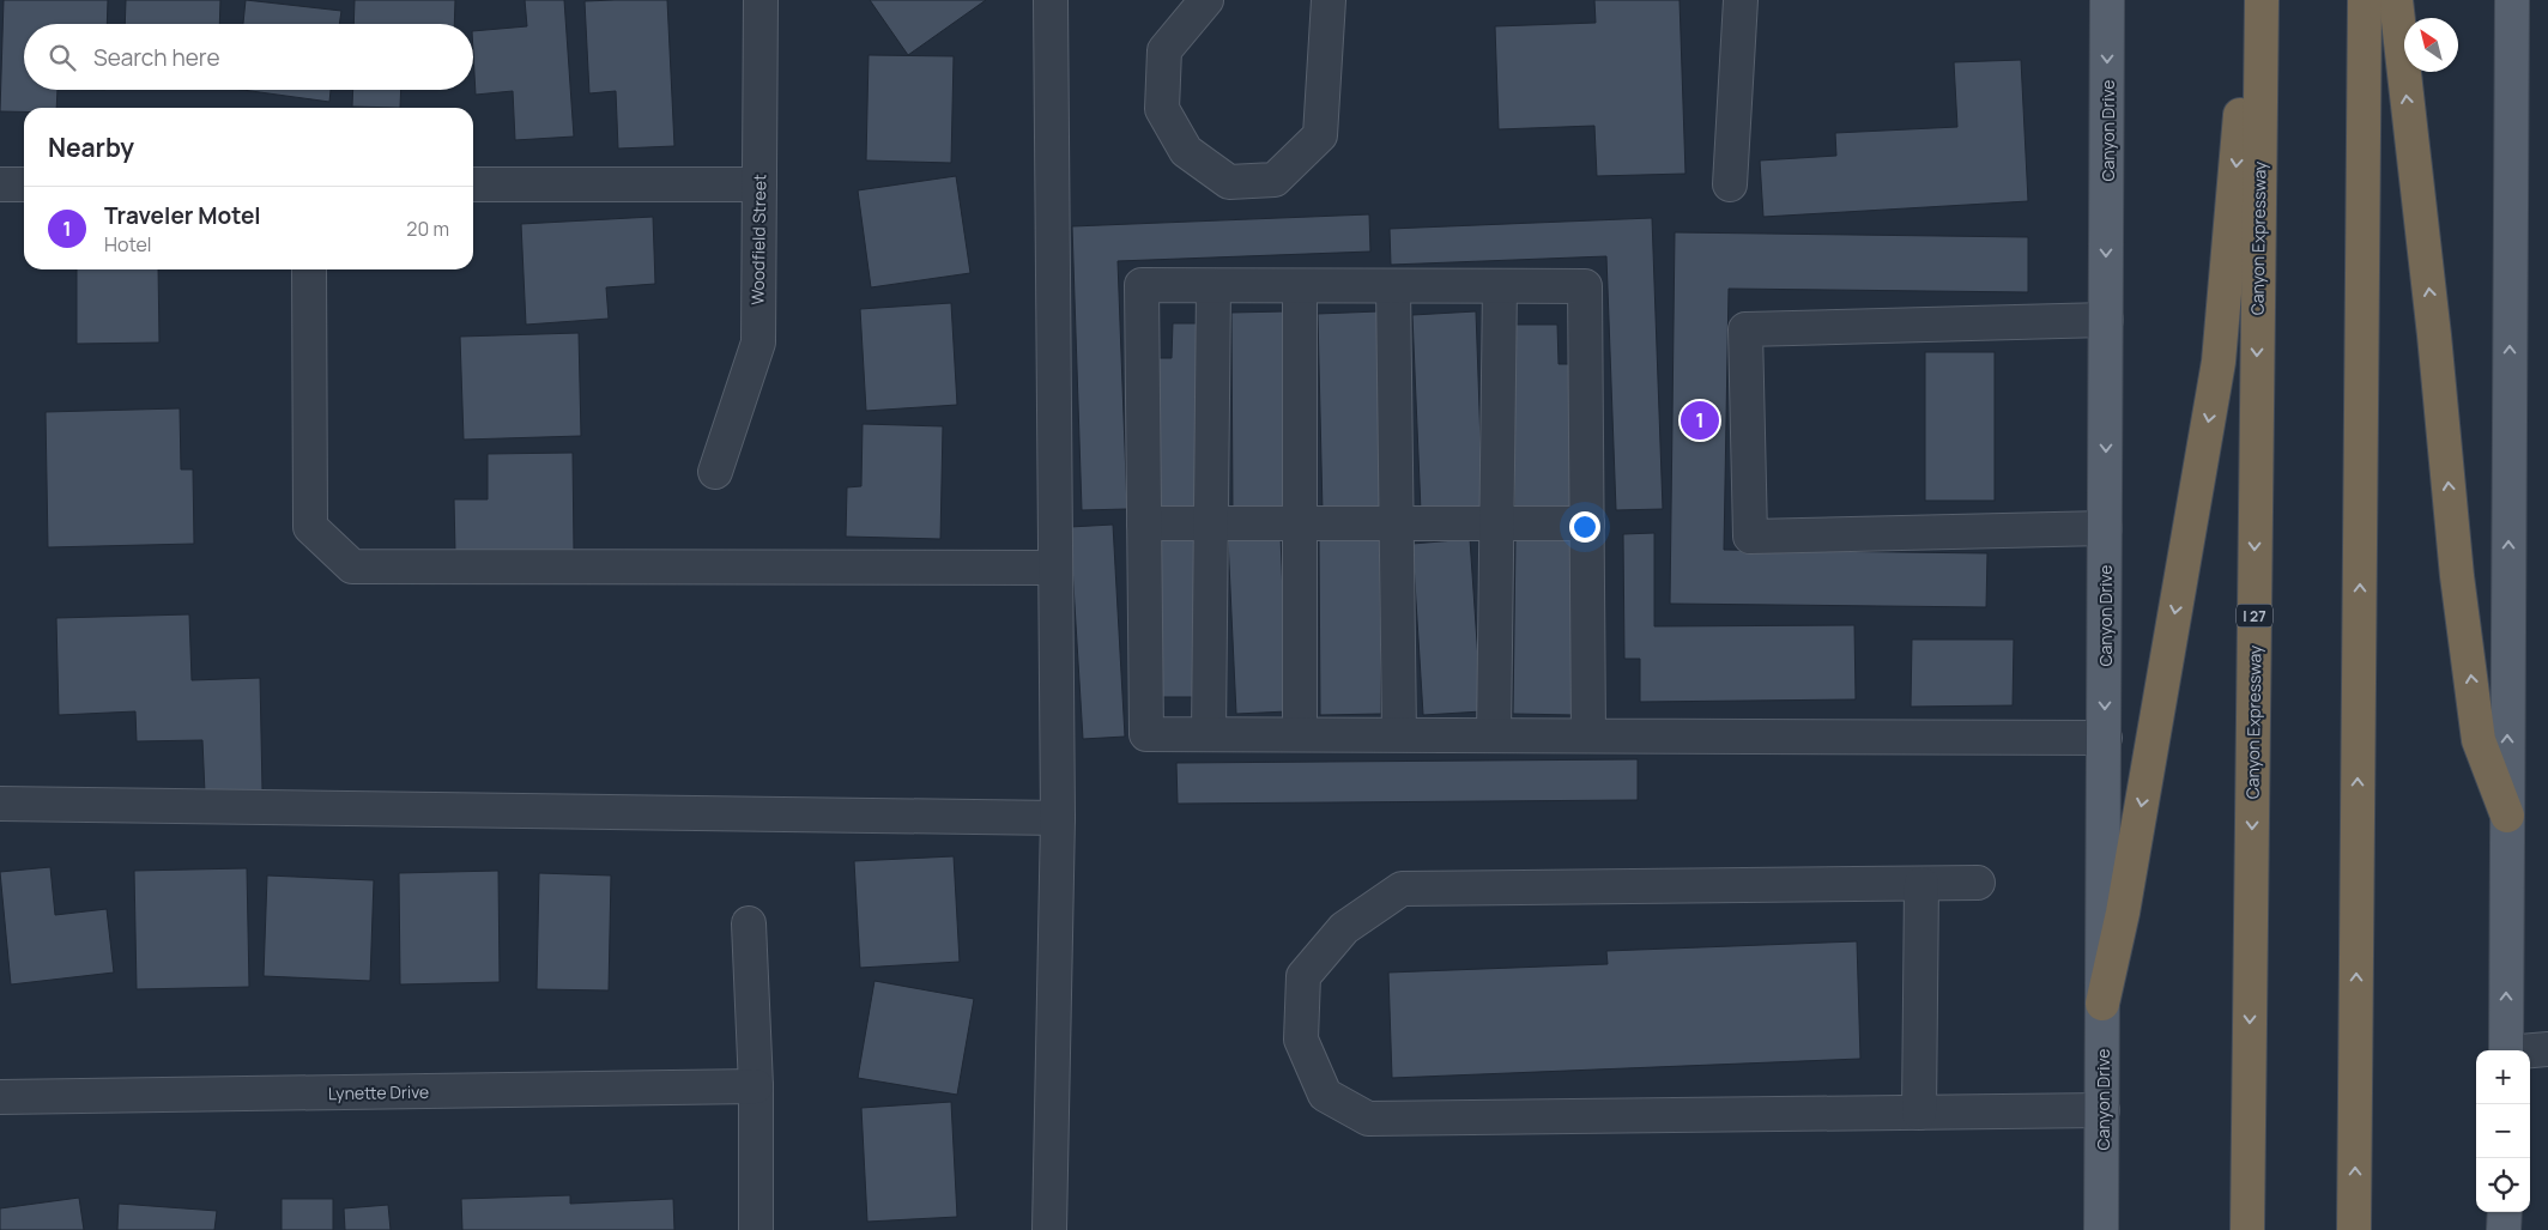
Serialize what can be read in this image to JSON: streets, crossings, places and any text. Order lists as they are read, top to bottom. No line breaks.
{"streets":{"highway":["Canyon Expressway","I 27"],"main road":["Canyon Drive"],"street":["Woodfield Street","Lynette Drive"]},"one_way":["Canyon Drive"],"north":"top left","page":{"search":"Search here","heading":"Nearby","list":[{"mark":"1","name":"Traveler Motel","note":"Hotel","value":"20 m"}],"pins":"1","map_buttons":["+","−"]}}
